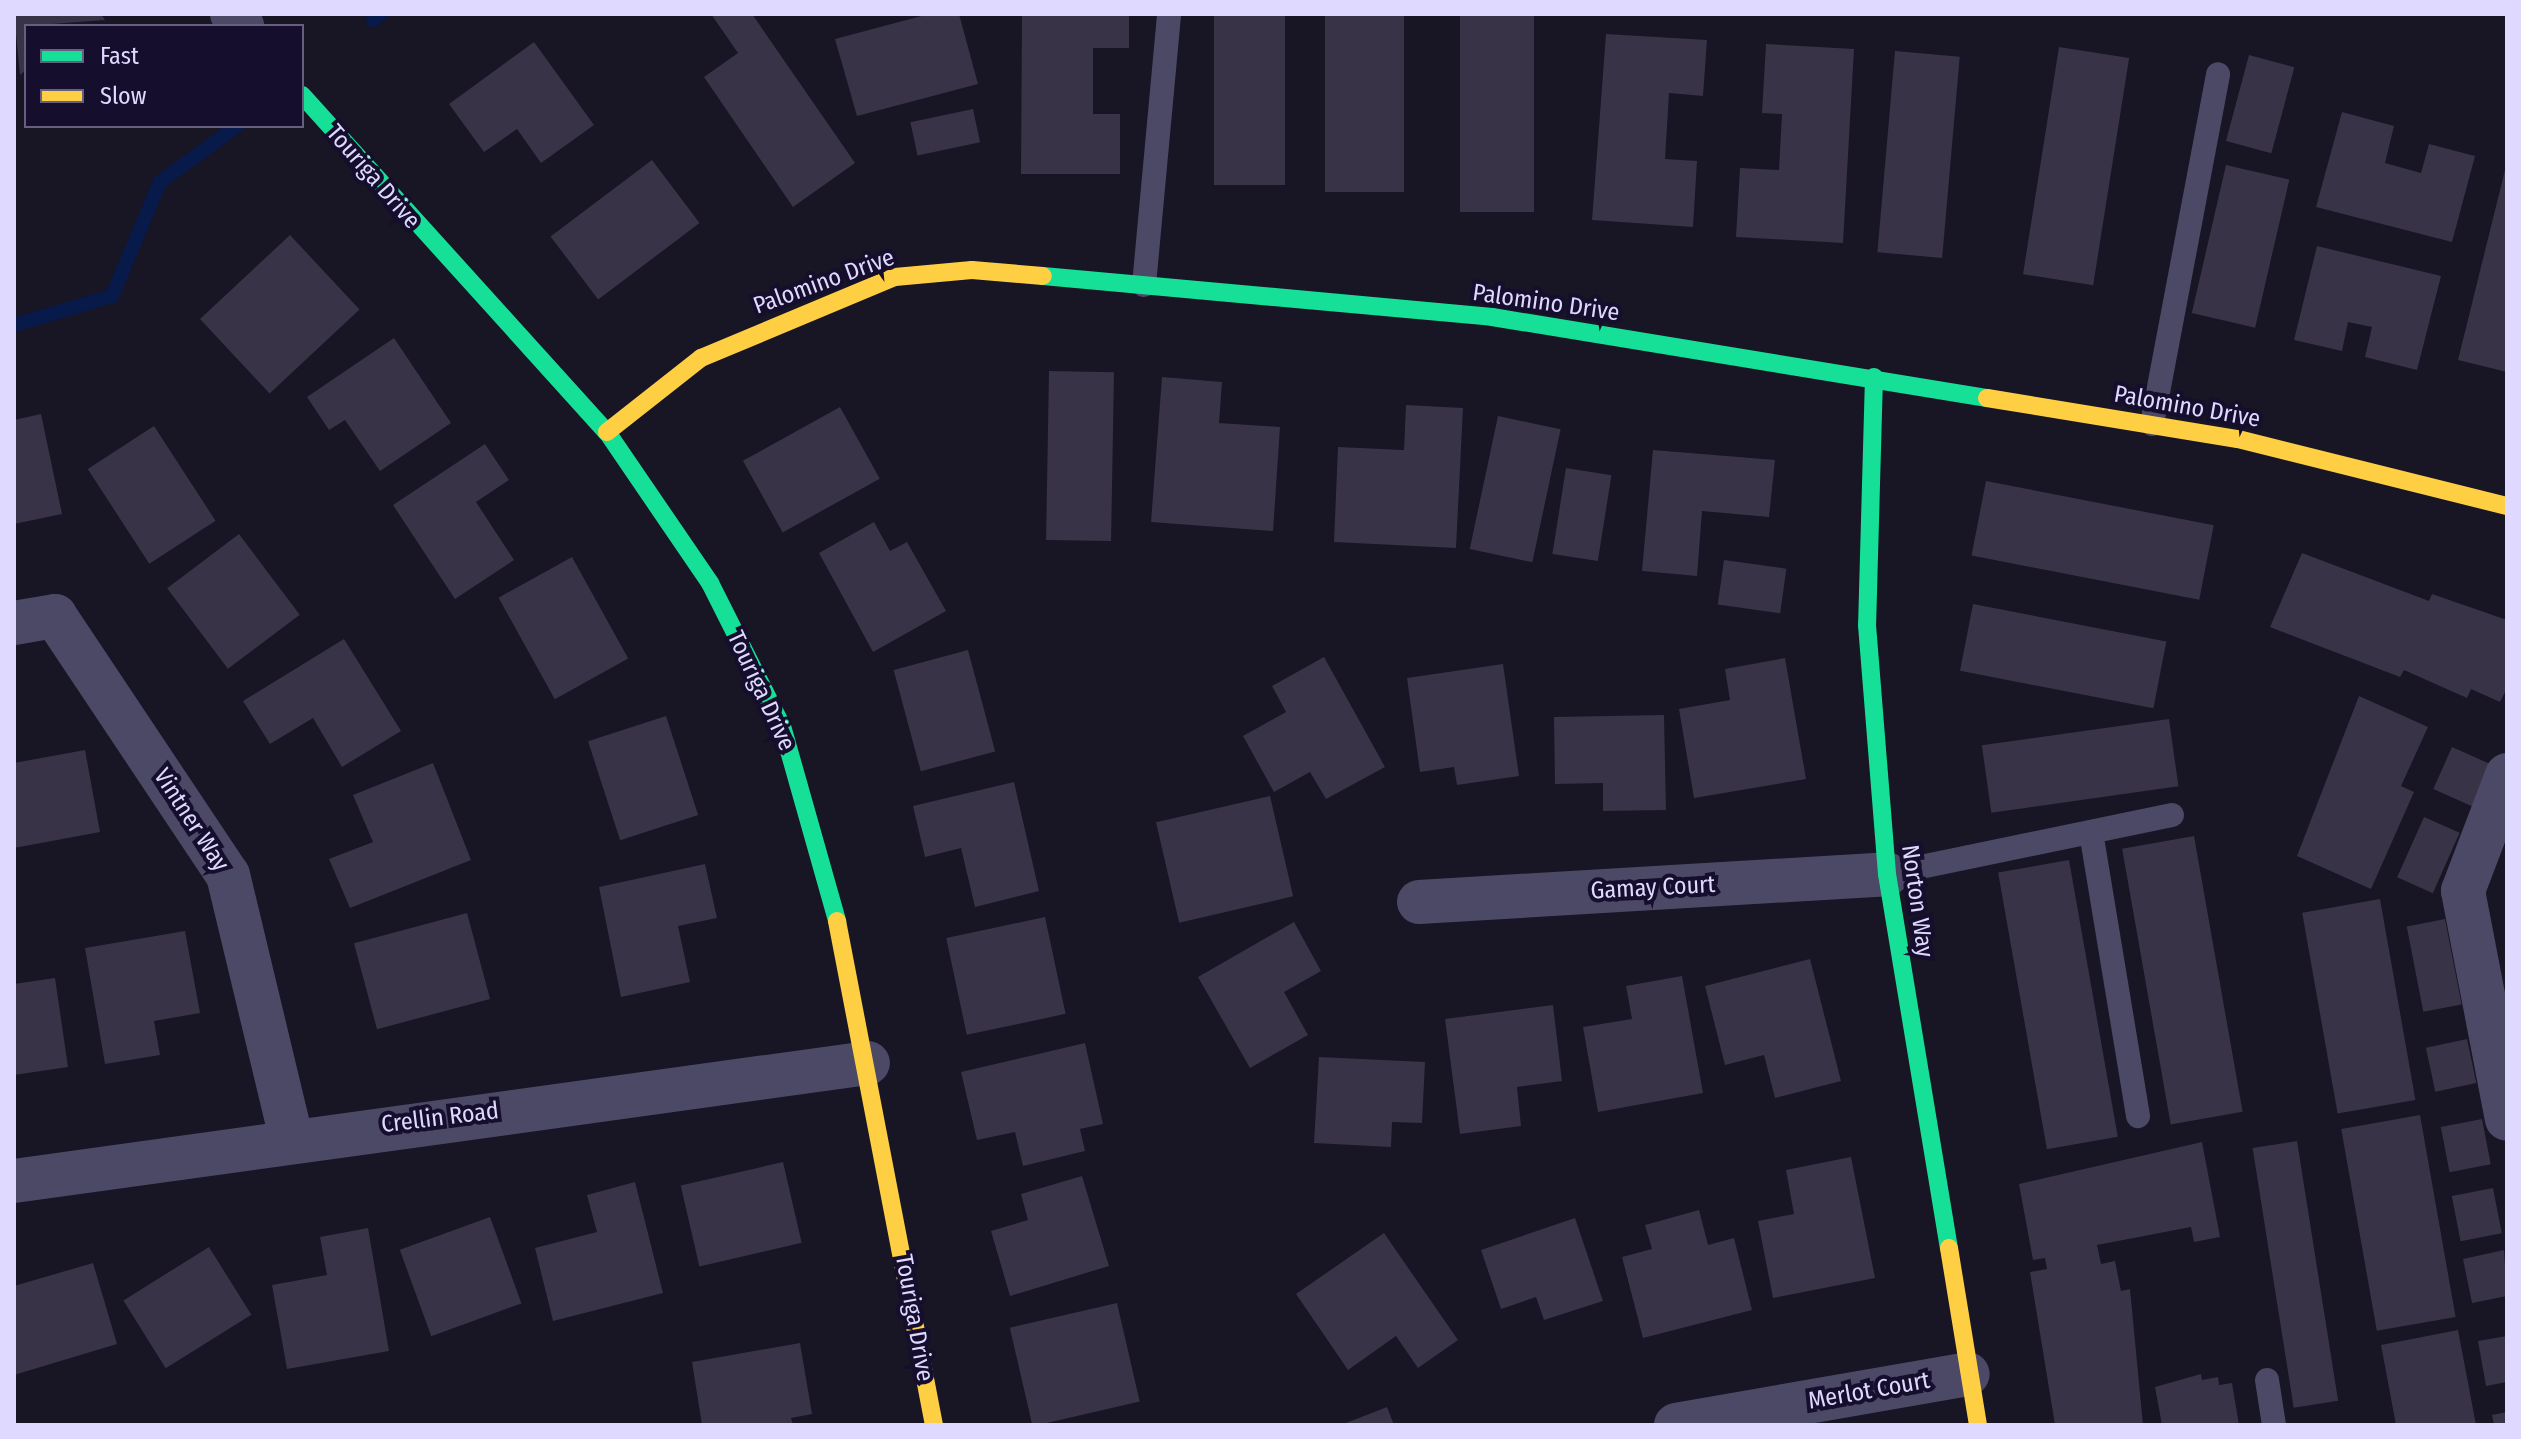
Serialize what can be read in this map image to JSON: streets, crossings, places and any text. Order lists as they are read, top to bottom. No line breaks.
{"streets":{"street":["Touriga Drive","Palomino Drive","Vintner Way","Gamay Court","Norton Way","Crellin Road","Merlot Court"]},"crossings":[["Touriga Drive","Palomino Drive"],["Touriga Drive","Crellin Road"],["Palomino Drive","Norton Way"],["Vintner Way","Crellin Road"],["Gamay Court","Norton Way"],["Norton Way","Merlot Court"]],"legend":["Fast","Slow"]}
